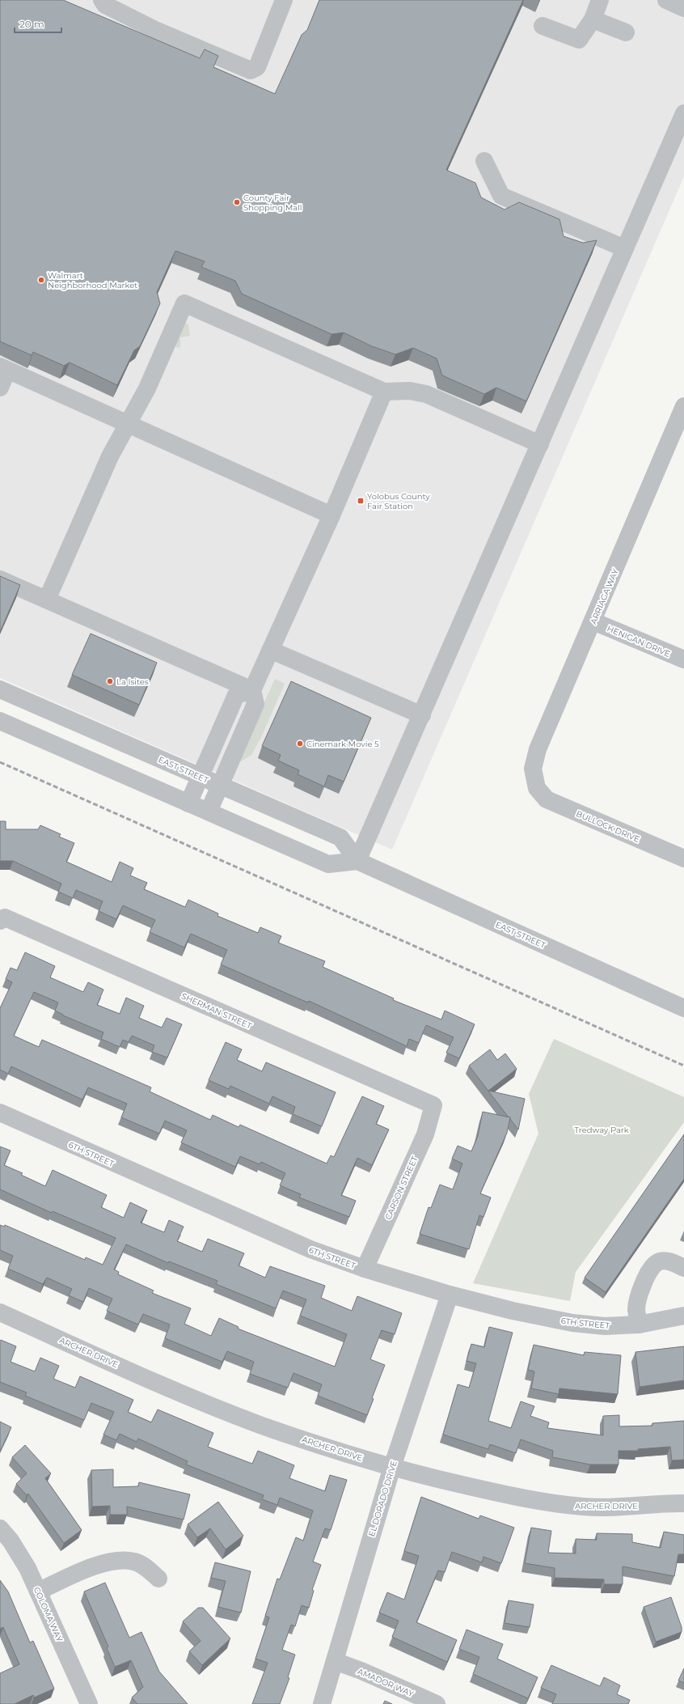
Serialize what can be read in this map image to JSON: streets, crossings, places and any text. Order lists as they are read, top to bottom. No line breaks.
{"streets":{"street":["ARRIAGA WAY","HENIGAN DRIVE","EAST STREET","BULLOCK DRIVE","SHERMAN STREET","6TH STREET","CARSON STREET","ARCHER DRIVE","EL DORADO DRIVE","COLOMA WAY","AMADOR WAY"]},"crossings":[["ARRIAGA WAY","HENIGAN DRIVE"],["ARRIAGA WAY","BULLOCK DRIVE"],["SHERMAN STREET","CARSON STREET"],["6TH STREET","CARSON STREET"],["6TH STREET","EL DORADO DRIVE"],["ARCHER DRIVE","EL DORADO DRIVE"],["EL DORADO DRIVE","AMADOR WAY"]],"parks":["Tredway Park"],"places":{"other":["County Fair Shopping Mall","Walmart Neighborhood Market","La Isites","Cinemark Movie 5"],"transit":["Yolobus County Fair Station"]},"scale_bar":"20 m"}
